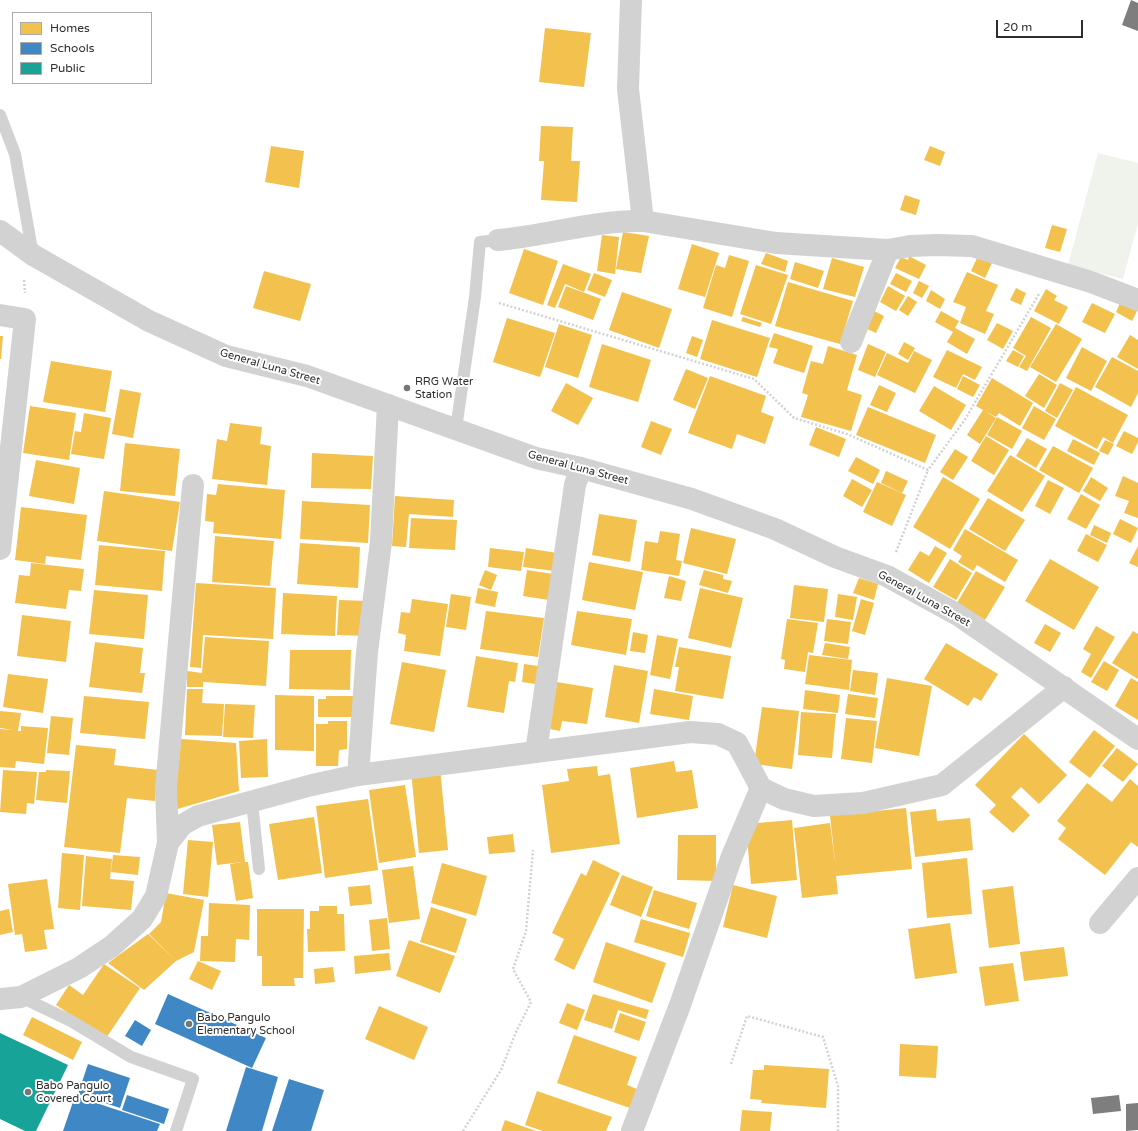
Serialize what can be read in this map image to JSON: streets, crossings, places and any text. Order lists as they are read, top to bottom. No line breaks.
{"streets":{"street":["General Luna Street"]},"places":["RRG Water Station","Babo Pangulo Elementary School","Babo Pangulo Covered Court"],"legend":["Homes","Schools","Public"],"scale_bar":"20 m"}
